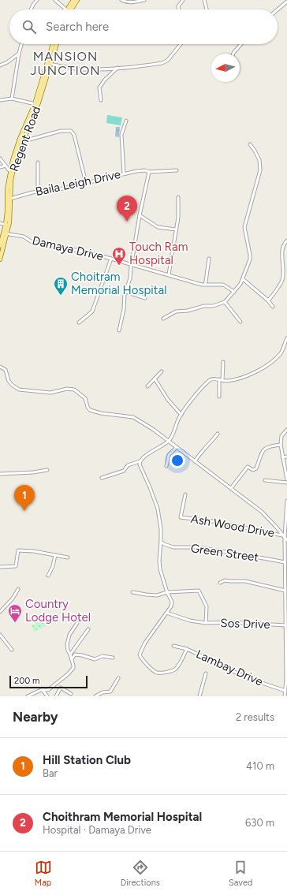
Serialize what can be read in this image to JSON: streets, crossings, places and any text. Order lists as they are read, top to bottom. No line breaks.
{"streets":{"main road":["Regent Road"],"street":["Baila Leigh Drive","Damaya Drive","Ash Wood Drive","Green Street","Sos Drive","Lambay Drive"]},"crossings":[["Regent Road","Baila Leigh Drive"],["Regent Road","Damaya Drive"]],"districts":["MANSION JUNCTION"],"places":{"hospital":["Touch Ram Hospital"],"building":["Choitram Memorial Hospital"],"hotel":["Country Lodge Hotel"]},"scale_bar":"200 m","north":"left","page":{"search":"Search here","pins":["2","1"],"scale":"200 m","heading":["Nearby","2 results"],"list":[{"mark":"1","name":"Hill Station Club","note":"Bar","value":"410 m"},{"mark":"2","name":"Choithram Memorial Hospital","note":"Hospital · Damaya Drive","value":"630 m"}],"nav":["Map","Directions","Saved"]}}
